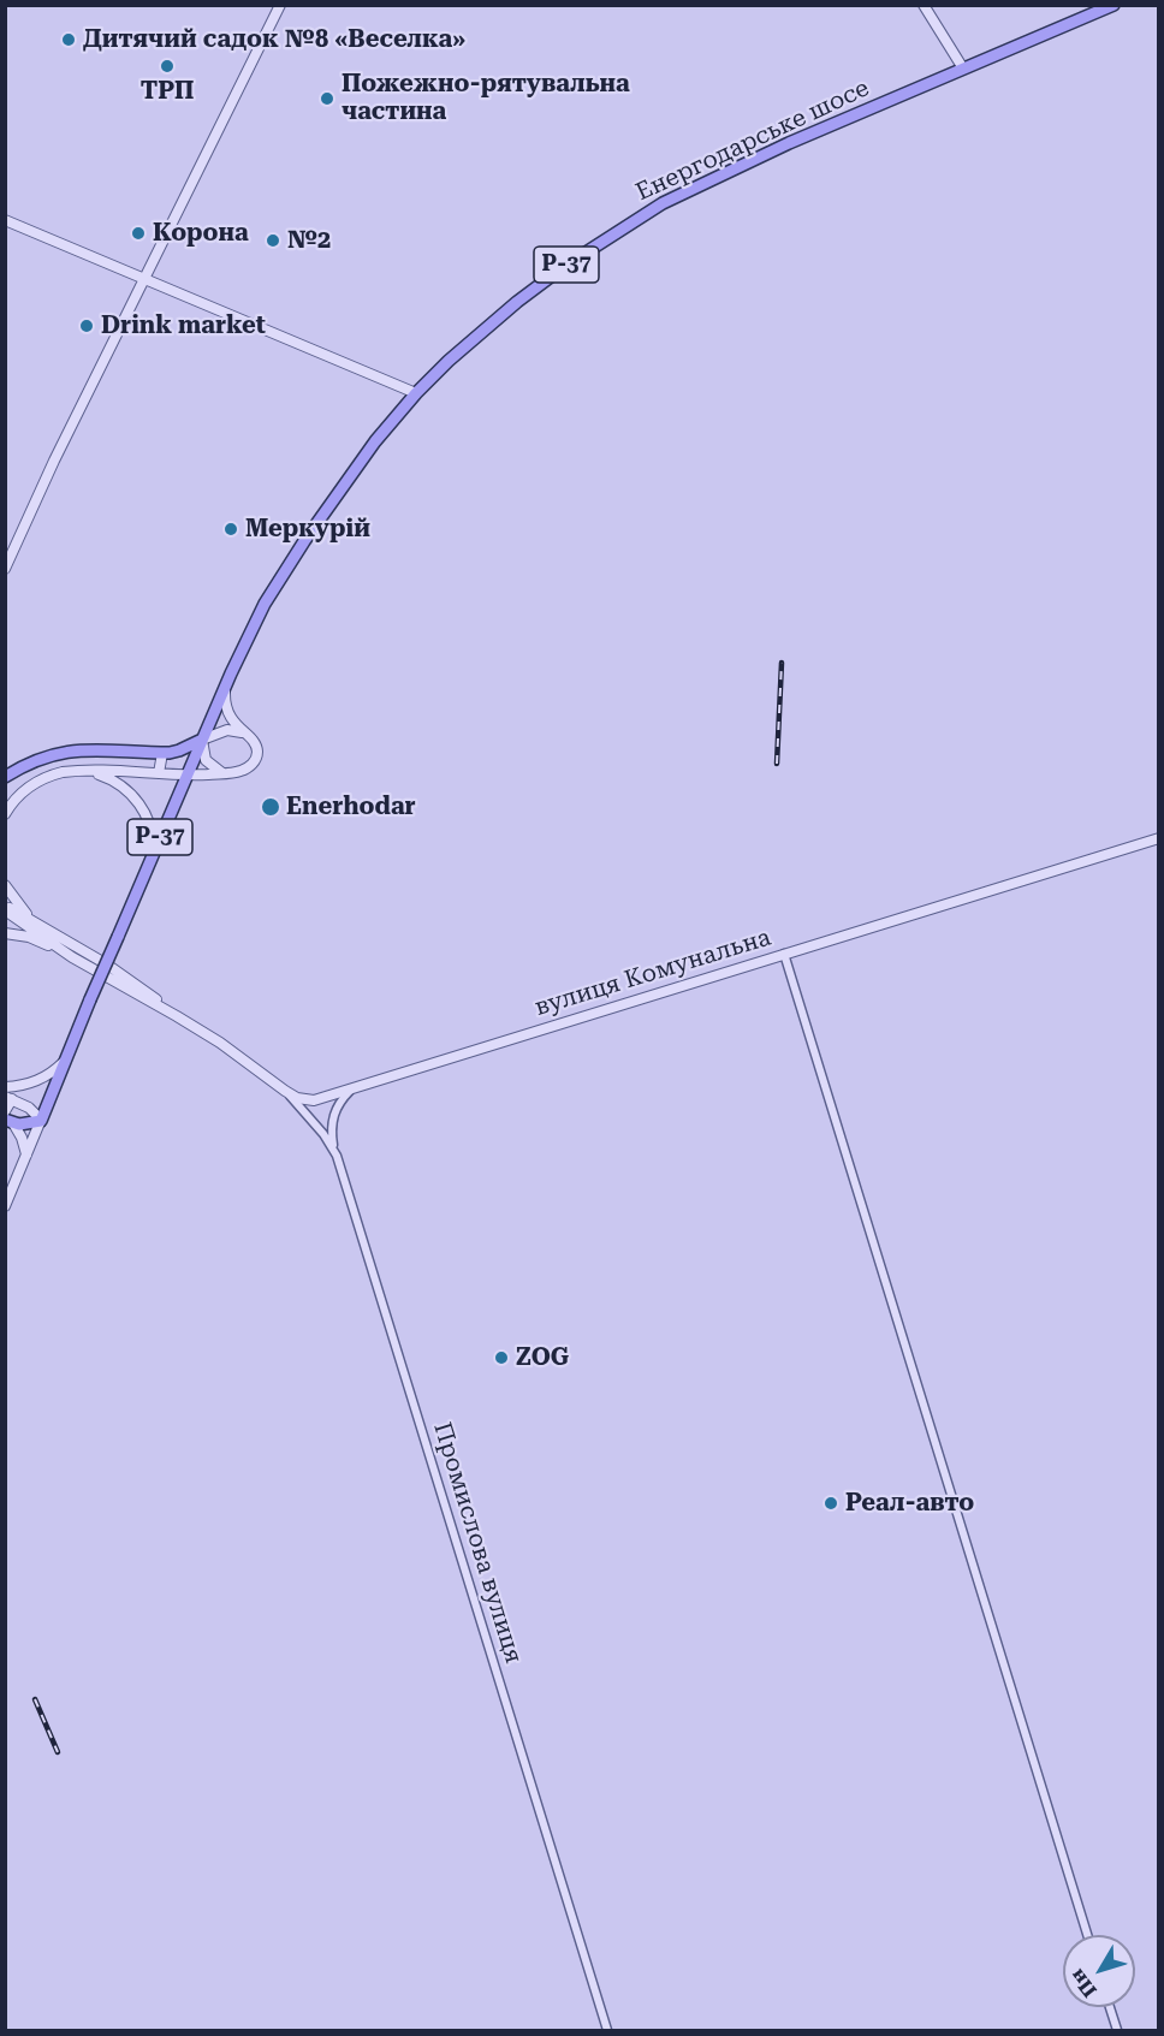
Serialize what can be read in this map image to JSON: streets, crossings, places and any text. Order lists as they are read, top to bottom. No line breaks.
{"streets":{"main road":["Енергодарське шосе","Р-37"],"street":["вулиця Комунальна","Промислова вулиця"]},"crossings":[["вулиця Комунальна","Промислова вулиця"]],"places":["Дитячий садок №8 «Веселка»","ТРП","Пожежно-рятувальна частина","Корона","№2","Drink market","Меркурій","Enerhodar","ZOG","Реал-авто"],"north":"bottom left"}
